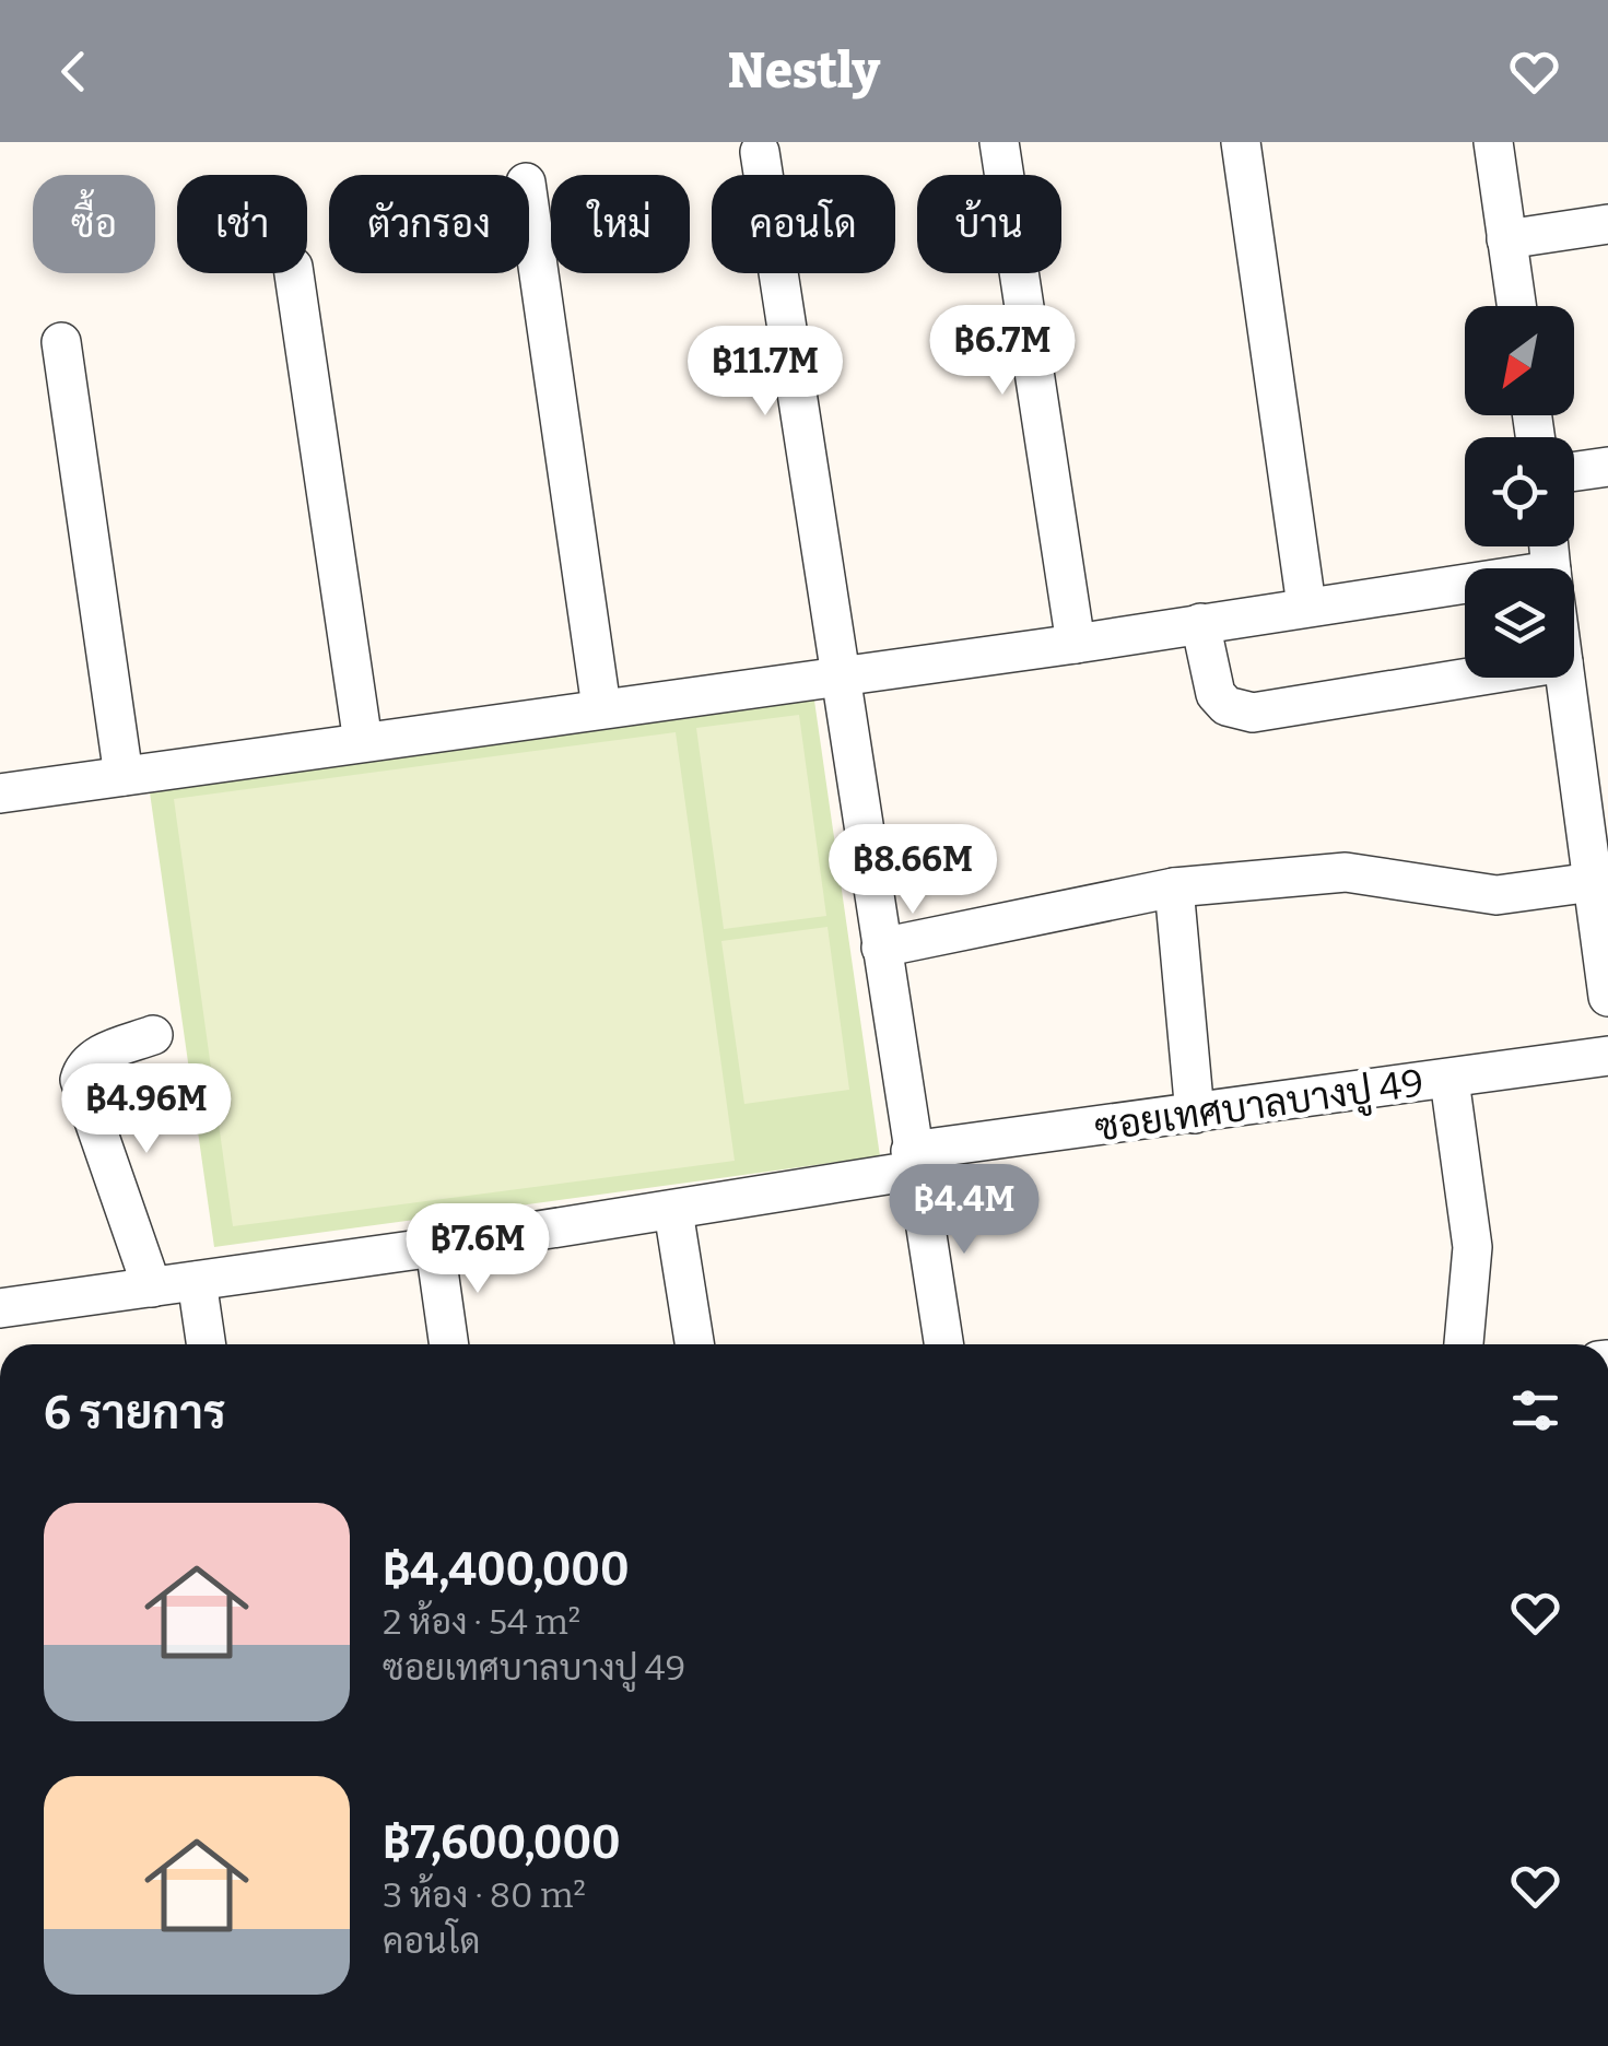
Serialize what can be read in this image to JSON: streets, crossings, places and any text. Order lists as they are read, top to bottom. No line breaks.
{"streets":{"street":["ซอยเทศบาลบางปู 49"]},"north":"bottom left","page":{"header":"Nestly","chip":["ซื้อ","เช่า","ตัวกรอง","ใหม่","คอนโด","บ้าน"],"price":["฿6.7M","฿11.7M","฿8.66M","฿4.96M","฿4.4M","฿7.6M"],"heading":"6 รายการ","list":[{"name":"฿4,400,000","note":"2 ห้อง · 54 m² · ซอยเทศบาลบางปู 49"},{"name":"฿7,600,000","note":"3 ห้อง · 80 m² · คอนโด"}]}}
